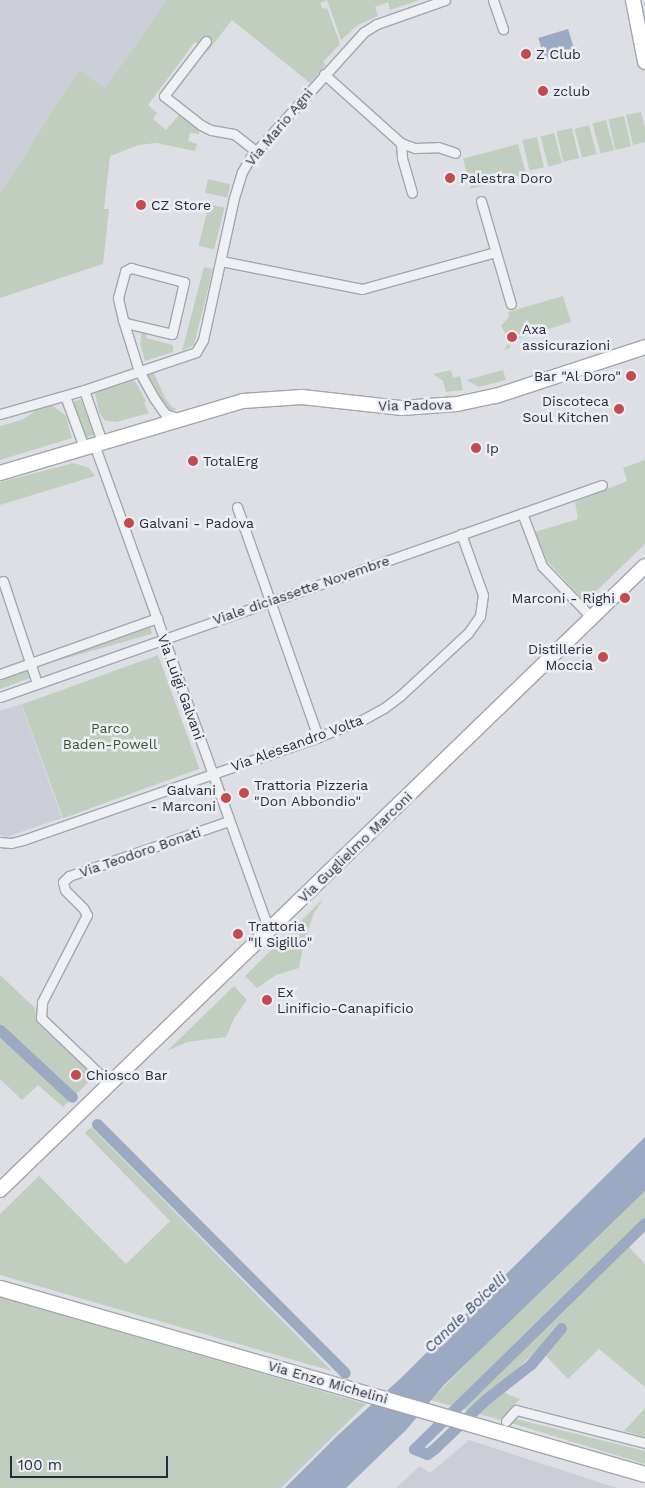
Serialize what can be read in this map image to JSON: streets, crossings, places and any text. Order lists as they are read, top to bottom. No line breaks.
{"streets":{"main road":["Via Padova","Via Guglielmo Marconi","Via Enzo Michelini"],"street":["Via Mario Agni","Viale diciassette Novembre","Via Luigi Galvani","Via Alessandro Volta","Via Teodoro Bonati"]},"crossings":[["Via Padova","Via Luigi Galvani"],["Viale diciassette Novembre","Via Luigi Galvani"],["Viale diciassette Novembre","Via Alessandro Volta"],["Via Luigi Galvani","Via Alessandro Volta"],["Via Luigi Galvani","Via Guglielmo Marconi"],["Via Luigi Galvani","Via Teodoro Bonati"],["Via Guglielmo Marconi","Via Teodoro Bonati"]],"water":["Canale Boicelli"],"parks":["Parco Baden-Powell"],"places":["Z Club","zclub","Palestra Doro","CZ Store","Axa assicurazioni","Bar \"Al Doro\"","Discoteca Soul Kitchen","Ip","TotalErg","Galvani - Padova","Marconi - Righi","Distillerie Moccia","Trattoria Pizzeria \"Don Abbondio\"","Galvani - Marconi","Trattoria \"Il Sigillo\"","Ex Linificio-Canapificio","Chiosco Bar"],"scale_bar":"100 m"}
